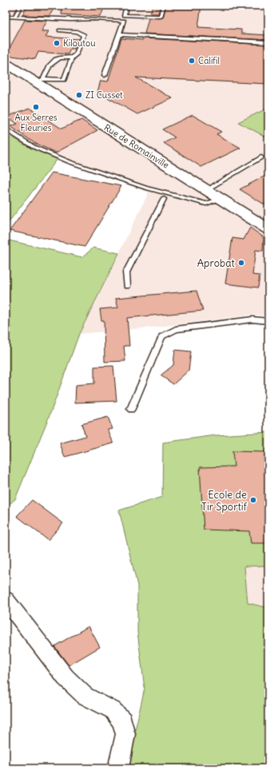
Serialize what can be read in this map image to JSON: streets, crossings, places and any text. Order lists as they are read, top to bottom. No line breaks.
{"streets":{"main road":["Rue de Romainville"]},"places":["Kiloutou","Califil","ZI Cusset","Aux Serres Fleuries","Aprobat","Ecole de Tir Sportif"]}
